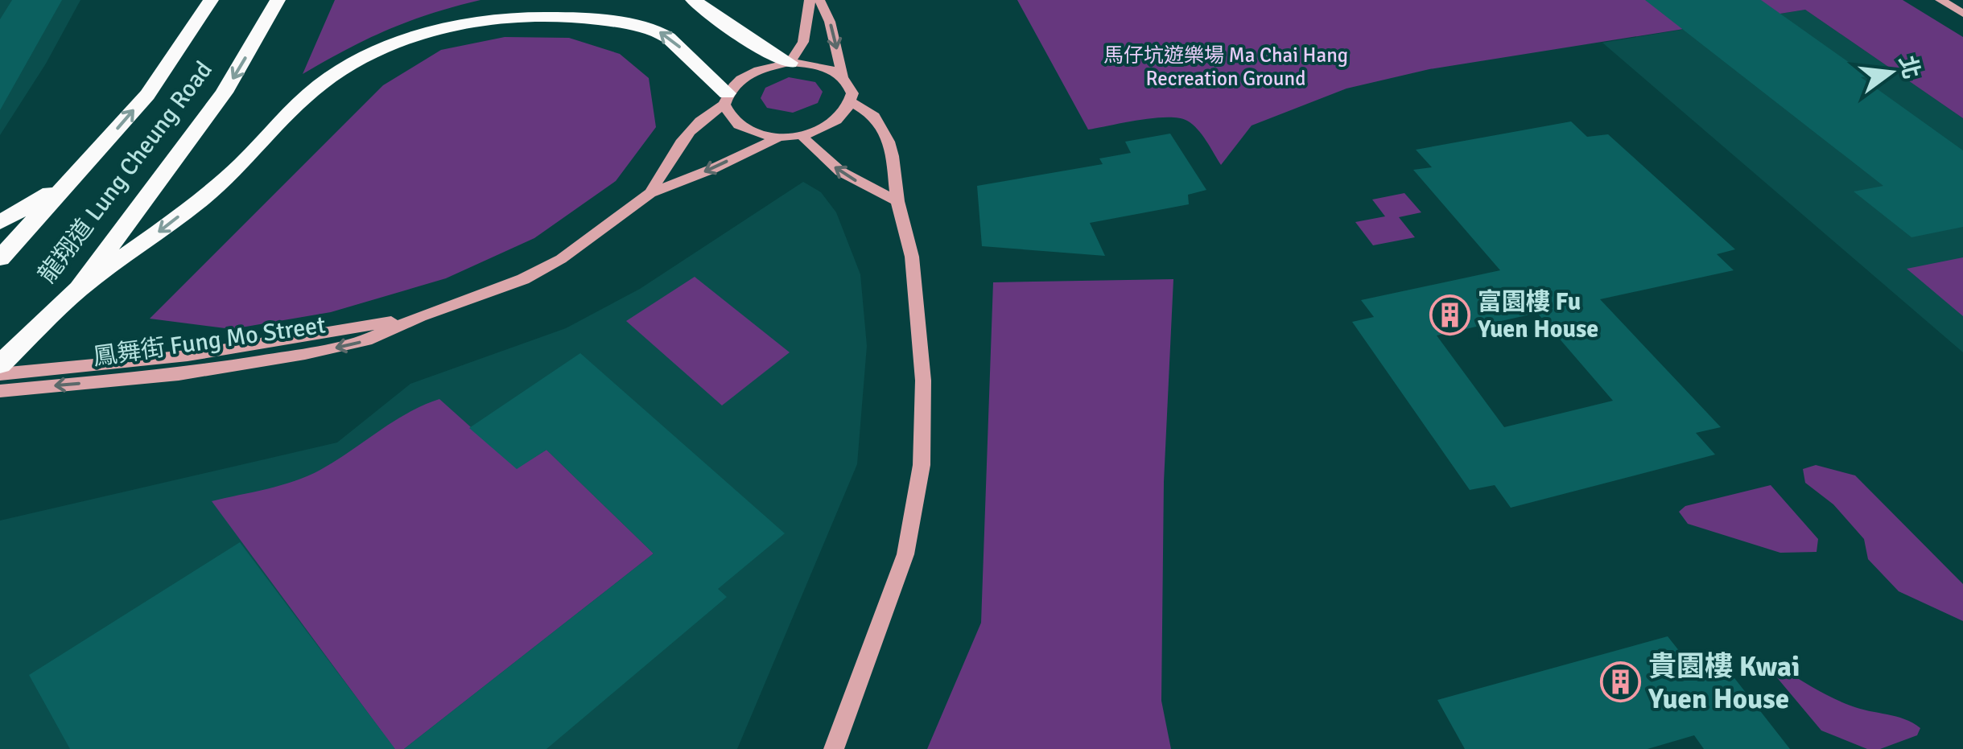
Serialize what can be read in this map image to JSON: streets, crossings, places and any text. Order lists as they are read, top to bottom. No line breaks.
{"streets":{"highway":["龍翔道 Lung Cheung Road"],"main road":["鳳舞街 Fung Mo Street"]},"parks":["馬仔坑遊樂場 Ma Chai Hang Recreation Ground"],"places":{"building":["富園樓 Fu Yuen House","貴園樓 Kwai Yuen House"]},"north":"right"}
